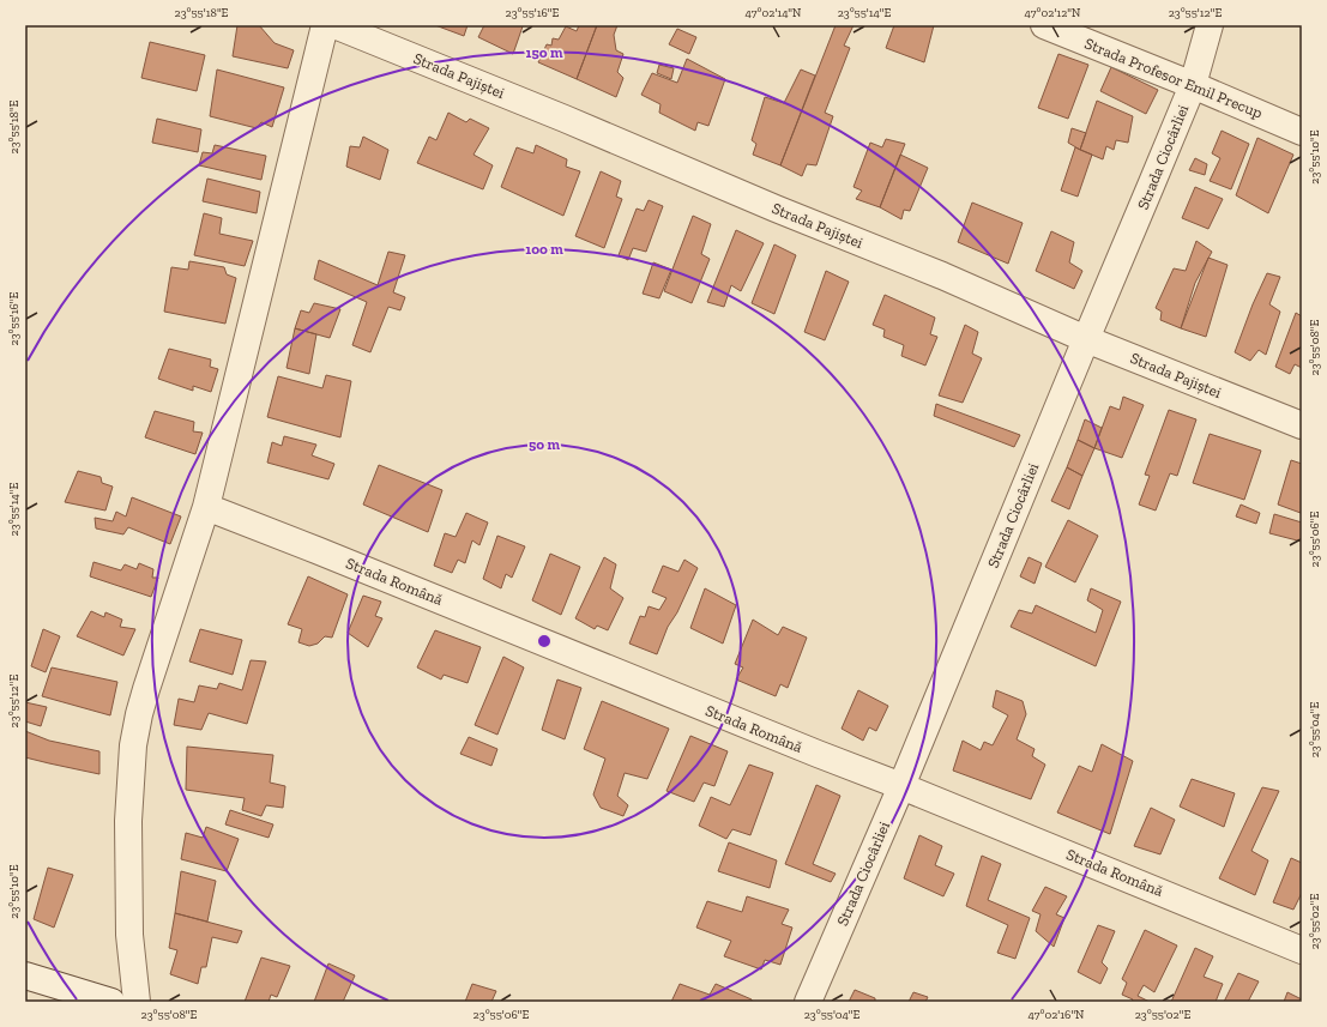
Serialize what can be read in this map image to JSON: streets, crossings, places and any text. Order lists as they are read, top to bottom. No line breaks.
{"streets":{"street":["Strada Pajiștei","Strada Profesor Emil Precup","Strada Ciocârliei","Strada Română"]},"crossings":[["Strada Pajiștei","Strada Ciocârliei"],["Strada Profesor Emil Precup","Strada Ciocârliei"],["Strada Ciocârliei","Strada Română"]],"coordinates":["23°55'18\"E","23°55'16\"E","47°02'14\"N","23°55'14\"E","47°02'12\"N","23°55'12\"E","23°55'10\"E","23°55'08\"E","23°55'06\"E","23°55'04\"E","23°55'02\"E","47°02'16\"N"],"rings":["150 m","100 m","50 m"]}
